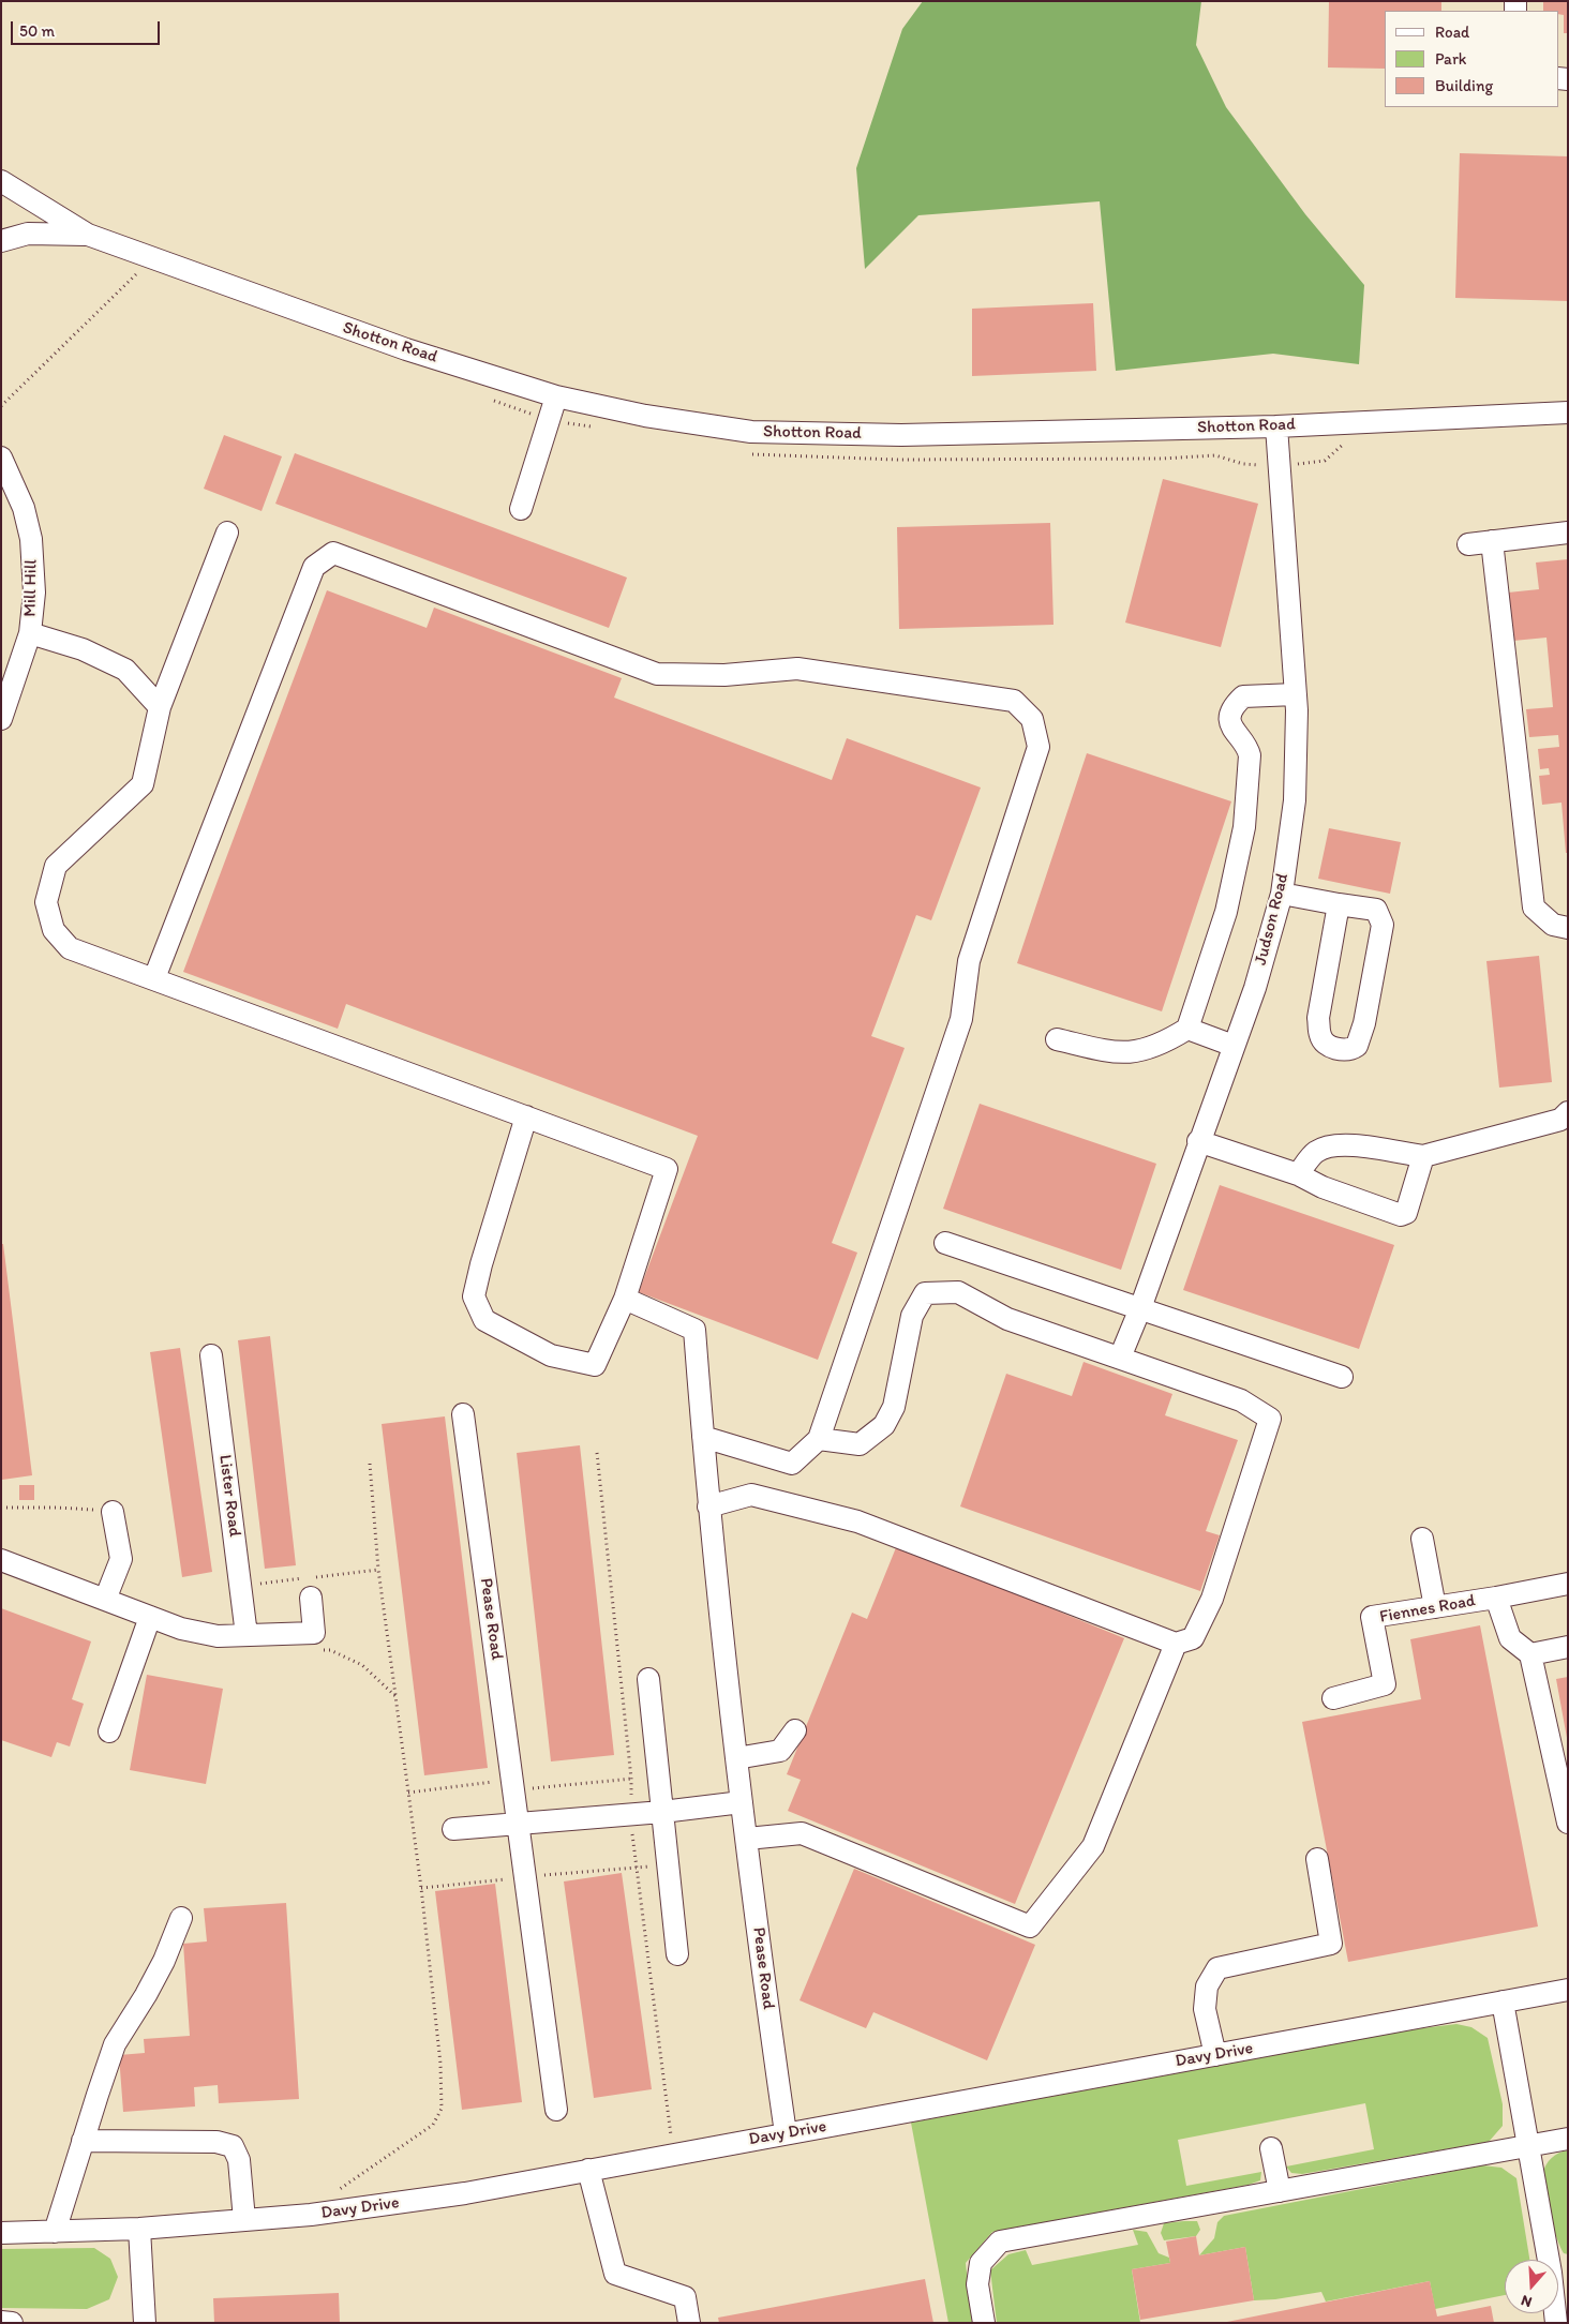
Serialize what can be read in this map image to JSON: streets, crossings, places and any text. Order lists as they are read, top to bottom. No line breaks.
{"streets":{"street":["Shotton Road","Mill Hill","Judson Road","Lister Road","Fiennes Road","Pease Road","Davy Drive"]},"crossings":[["Shotton Road","Judson Road"],["Pease Road","Davy Drive"]],"legend":["Road","Park","Building"],"scale_bar":"50 m","north":"bottom"}
